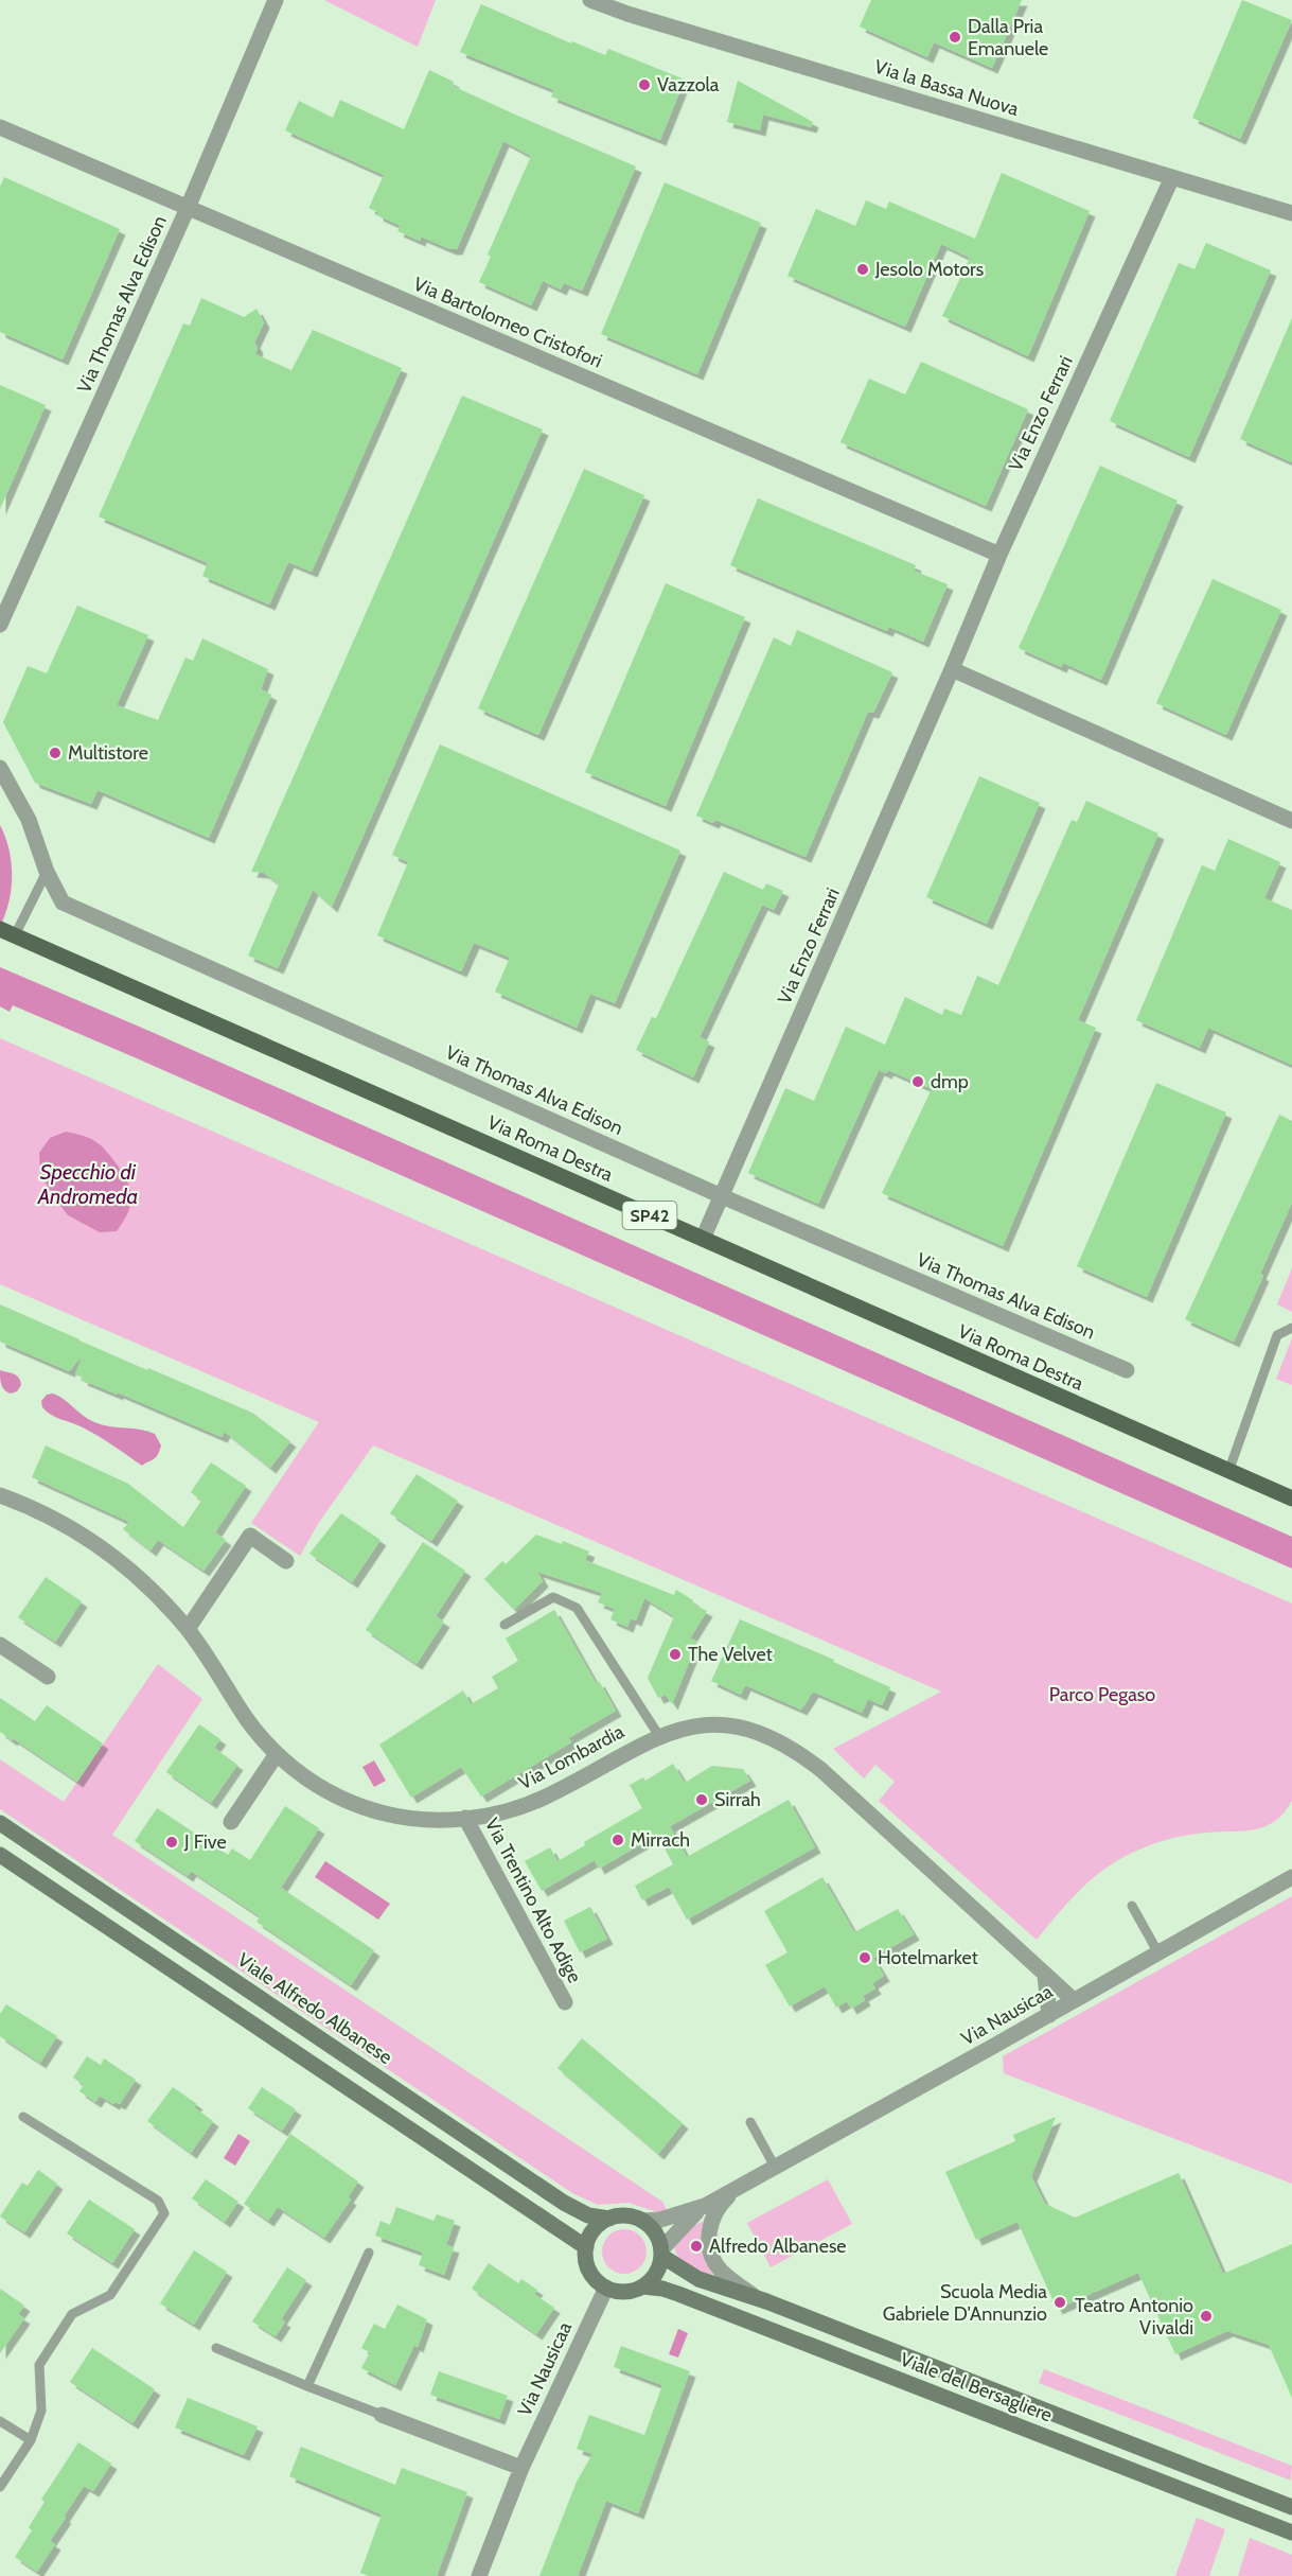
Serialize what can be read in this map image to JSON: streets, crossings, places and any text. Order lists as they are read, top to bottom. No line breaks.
{"streets":{"main road":["Via Roma Destra","SP42"],"street":["Via la Bassa Nuova","Via Thomas Alva Edison","Via Bartolomeo Cristofori","Via Enzo Ferrari","Via Lombardia","Via Trentino Alto Adige","Viale Alfredo Albanese","Via Nausicaa","Viale del Bersagliere"]},"crossings":[["Via la Bassa Nuova","Via Enzo Ferrari"],["Via Thomas Alva Edison","Via Bartolomeo Cristofori"],["Via Thomas Alva Edison","Via Enzo Ferrari"],["Via Bartolomeo Cristofori","Via Enzo Ferrari"],["Via Enzo Ferrari","Via Roma Destra"],["Via Lombardia","Via Trentino Alto Adige"],["Via Lombardia","Via Nausicaa"],["Viale Alfredo Albanese","Via Nausicaa"],["Viale Alfredo Albanese","Viale del Bersagliere"],["Via Nausicaa","Viale del Bersagliere"]],"water":["Specchio di Andromeda"],"parks":["Parco Pegaso"],"places":["Dalla Pria Emanuele","Vazzola","Jesolo Motors","Multistore","dmp","The Velvet","Sirrah","Mirrach","J Five","Hotelmarket","Alfredo Albanese","Scuola Media Gabriele D'Annunzio","Teatro Antonio Vivaldi"]}
